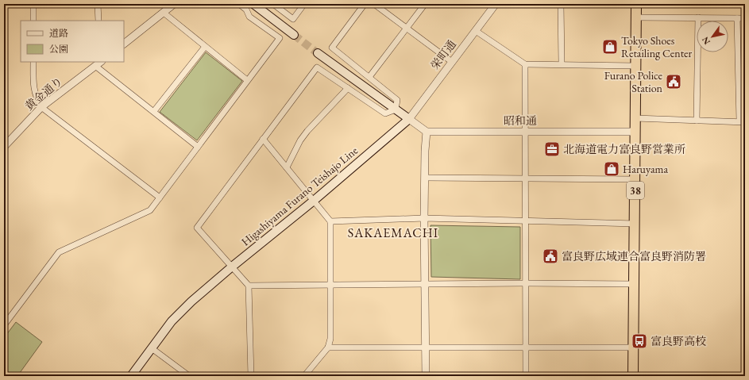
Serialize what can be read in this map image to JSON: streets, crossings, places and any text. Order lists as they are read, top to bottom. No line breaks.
{"streets":{"highway":["38"],"main road":["Higashiyama Furano Teishajo Line"],"street":["栄町通","黄金通り","昭和通"]},"crossings":[["栄町通","Higashiyama Furano Teishajo Line"],["昭和通","38"]],"districts":["SAKAEMACHI"],"places":{"shop":["Tokyo Shoes Retailing Center","Haruyama"],"public building":["Furano Police Station","富良野広域連合富良野消防署"],"office":["北海道電力富良野営業所"],"bus stop":["富良野高校"]},"legend":["道路","公園"],"north":"bottom left"}
